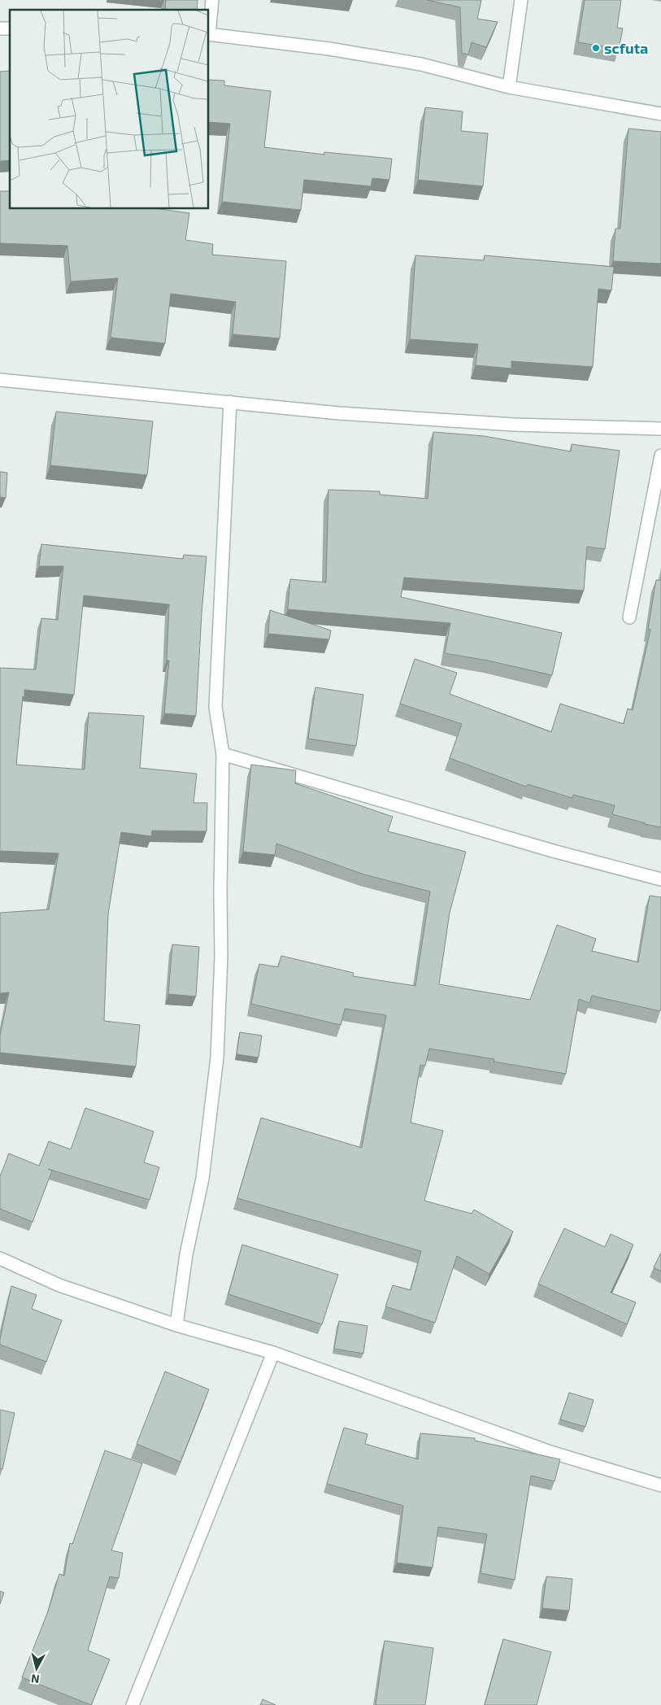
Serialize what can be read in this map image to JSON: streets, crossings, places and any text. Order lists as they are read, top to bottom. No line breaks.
{"places":["scfuta"],"north":"bottom"}
